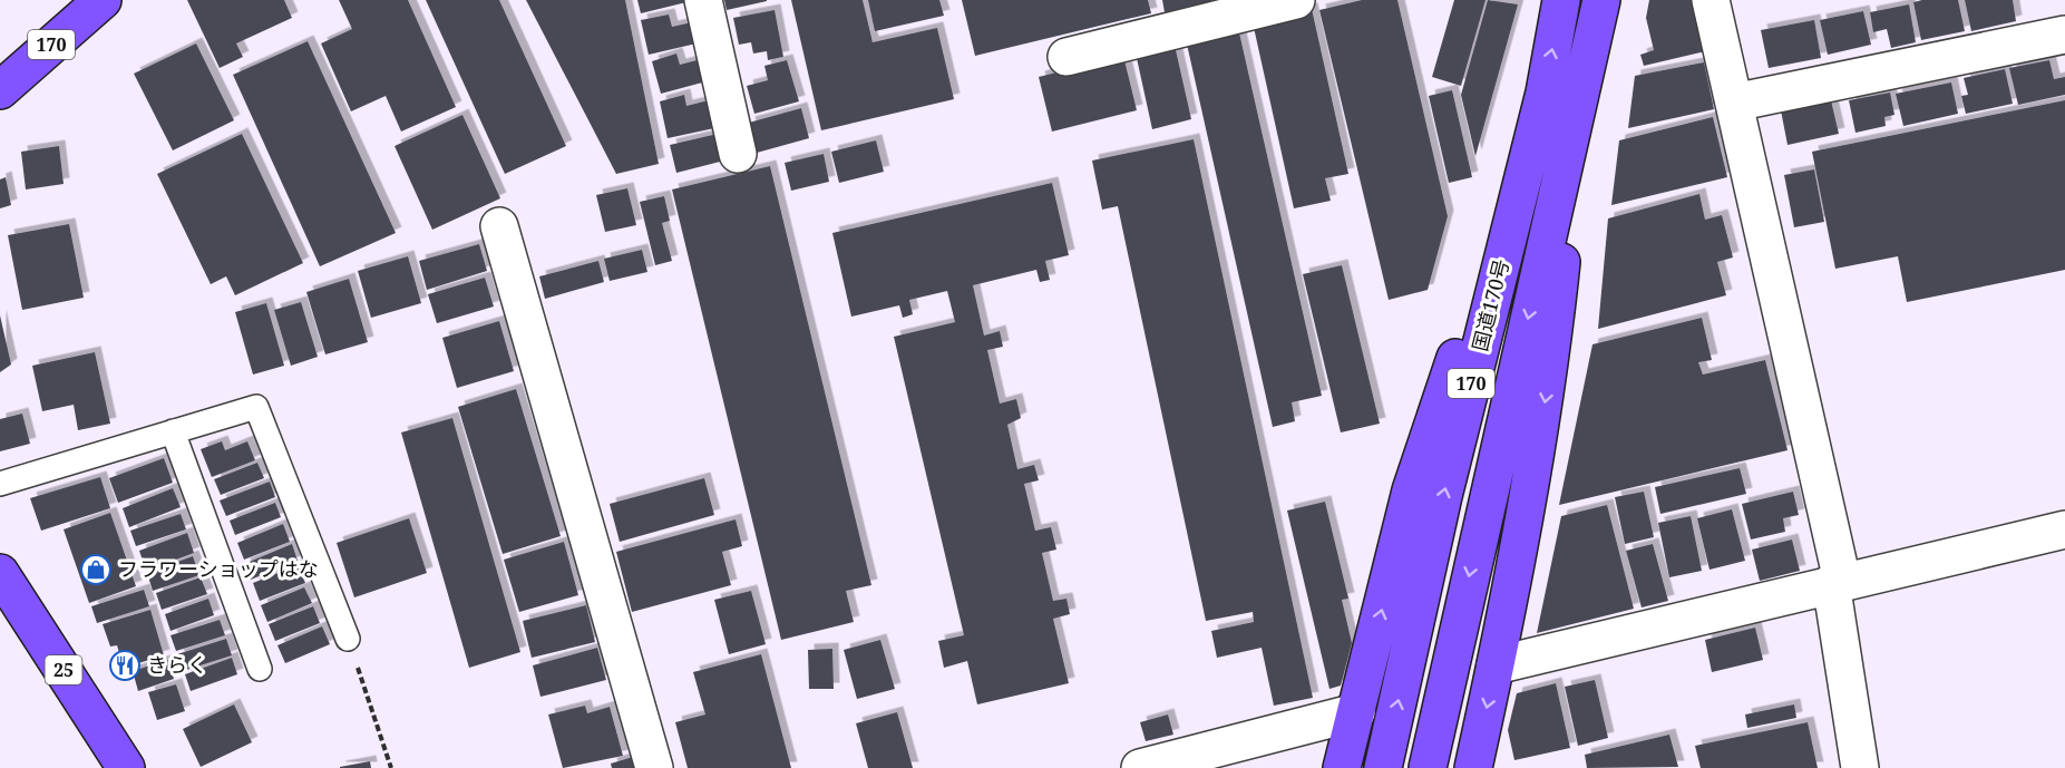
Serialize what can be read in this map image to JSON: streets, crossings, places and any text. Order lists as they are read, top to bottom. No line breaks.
{"streets":{"highway":["170","国道170号","25"]},"crossings":[["170","国道170号"]],"places":{"shop":["フラワーショップはな"],"restaurant":["きらく"]}}
